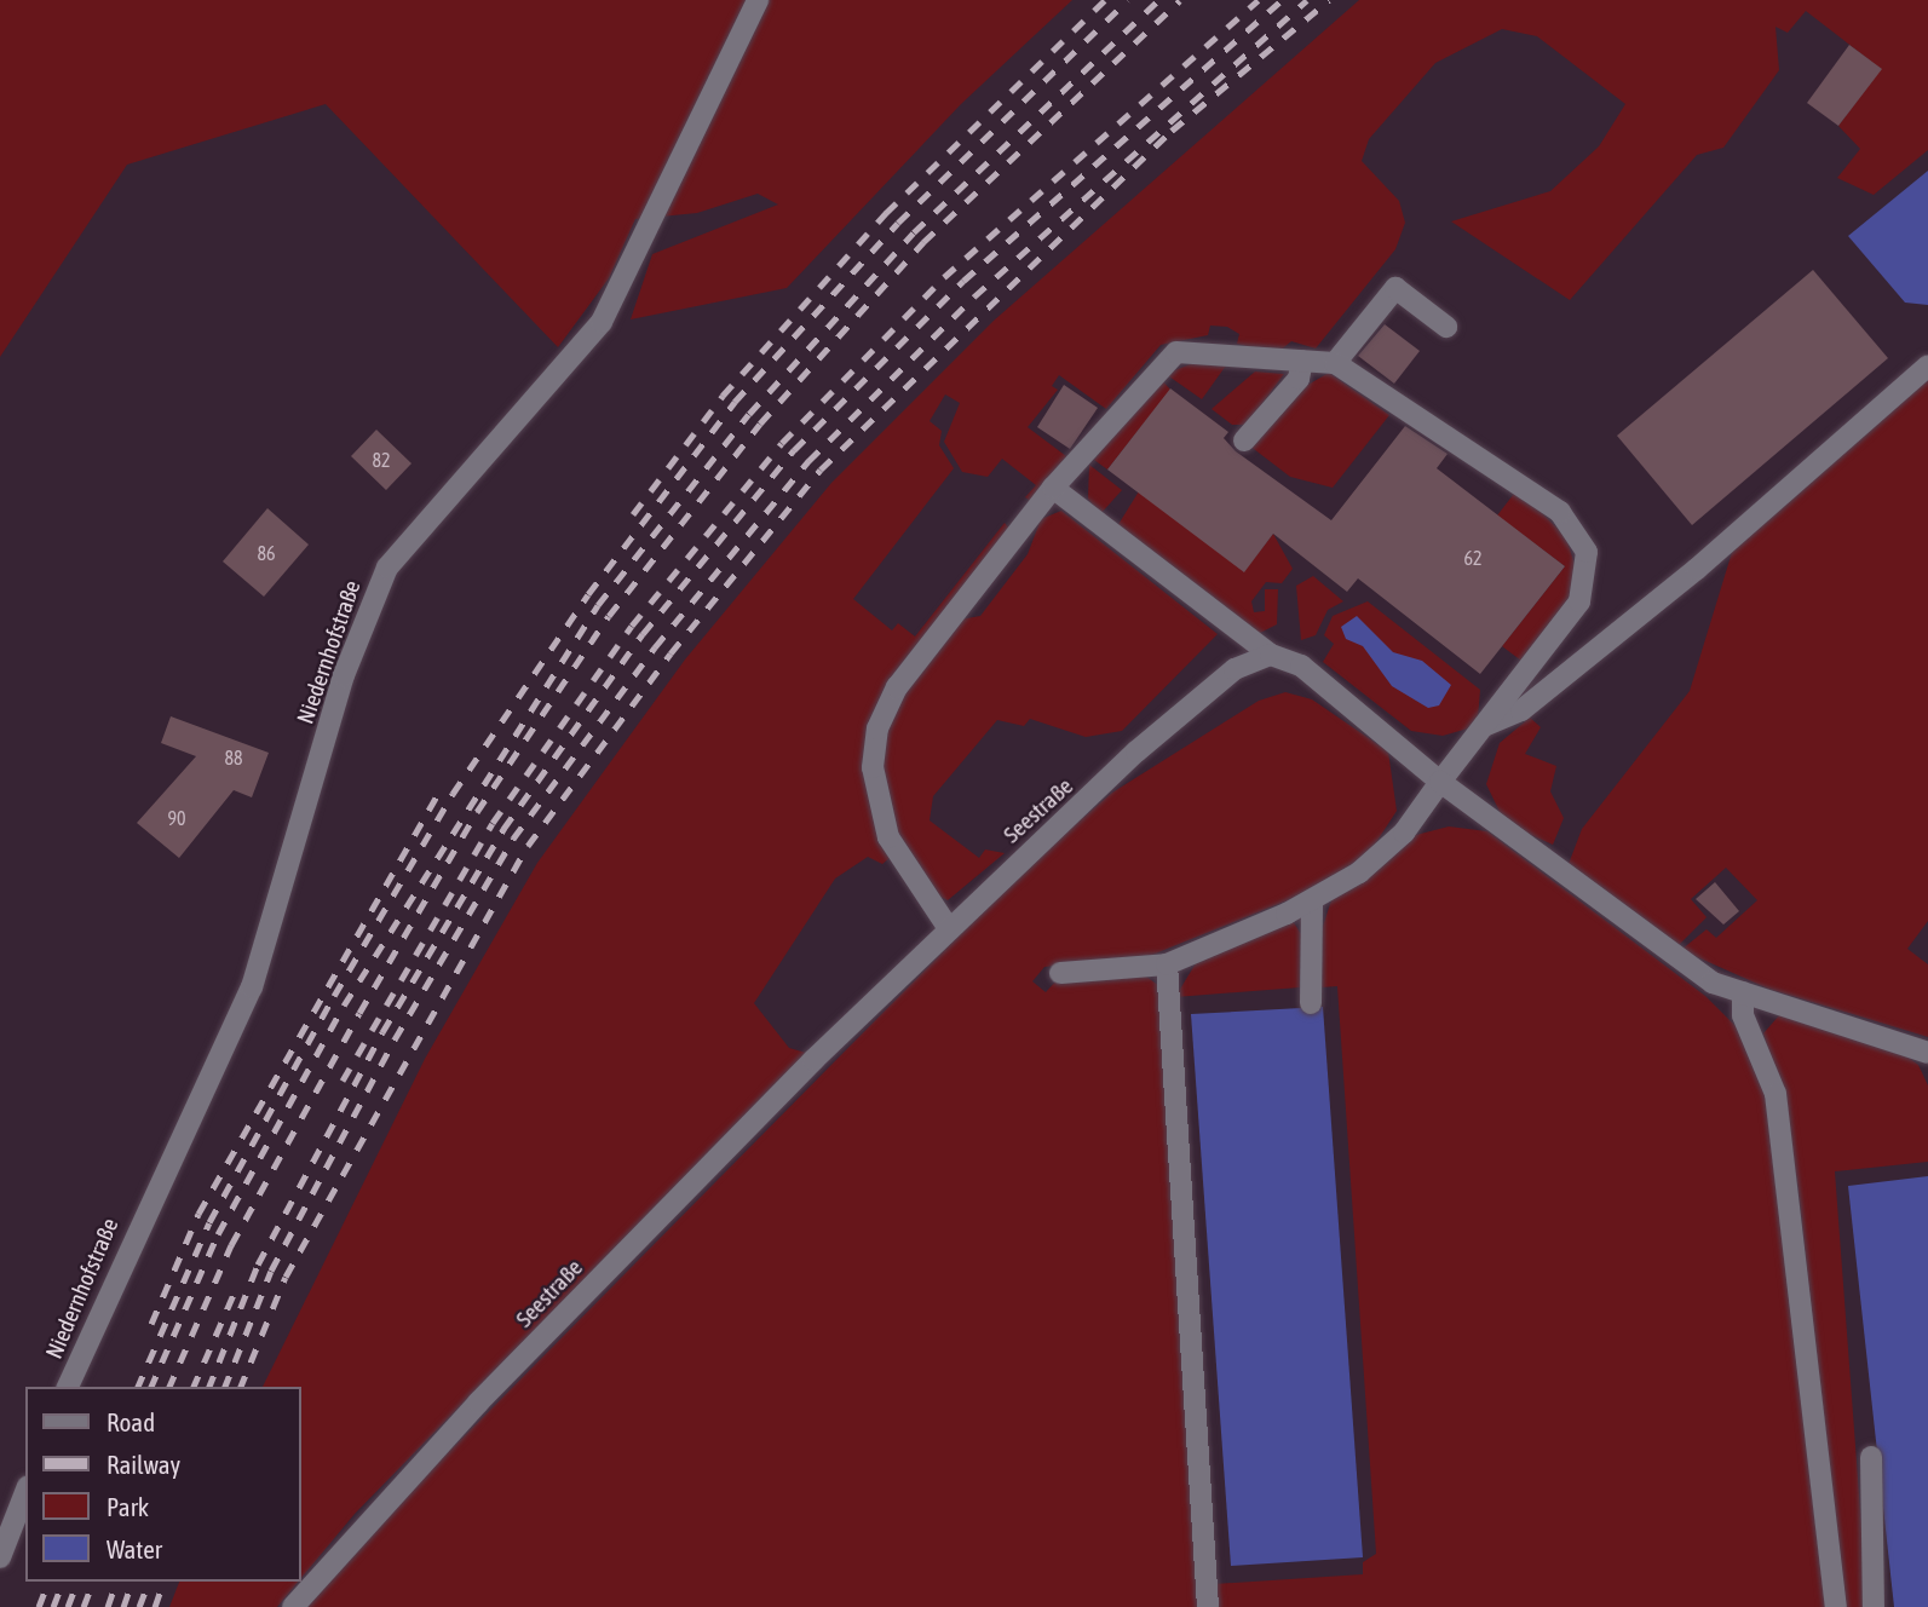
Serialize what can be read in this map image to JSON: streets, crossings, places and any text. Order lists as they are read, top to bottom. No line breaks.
{"streets":{"street":["Niedernhofstraße","Seestraße"]},"house_numbers":["82","86","62","88","90"],"legend":["Road","Railway","Park","Water"]}
